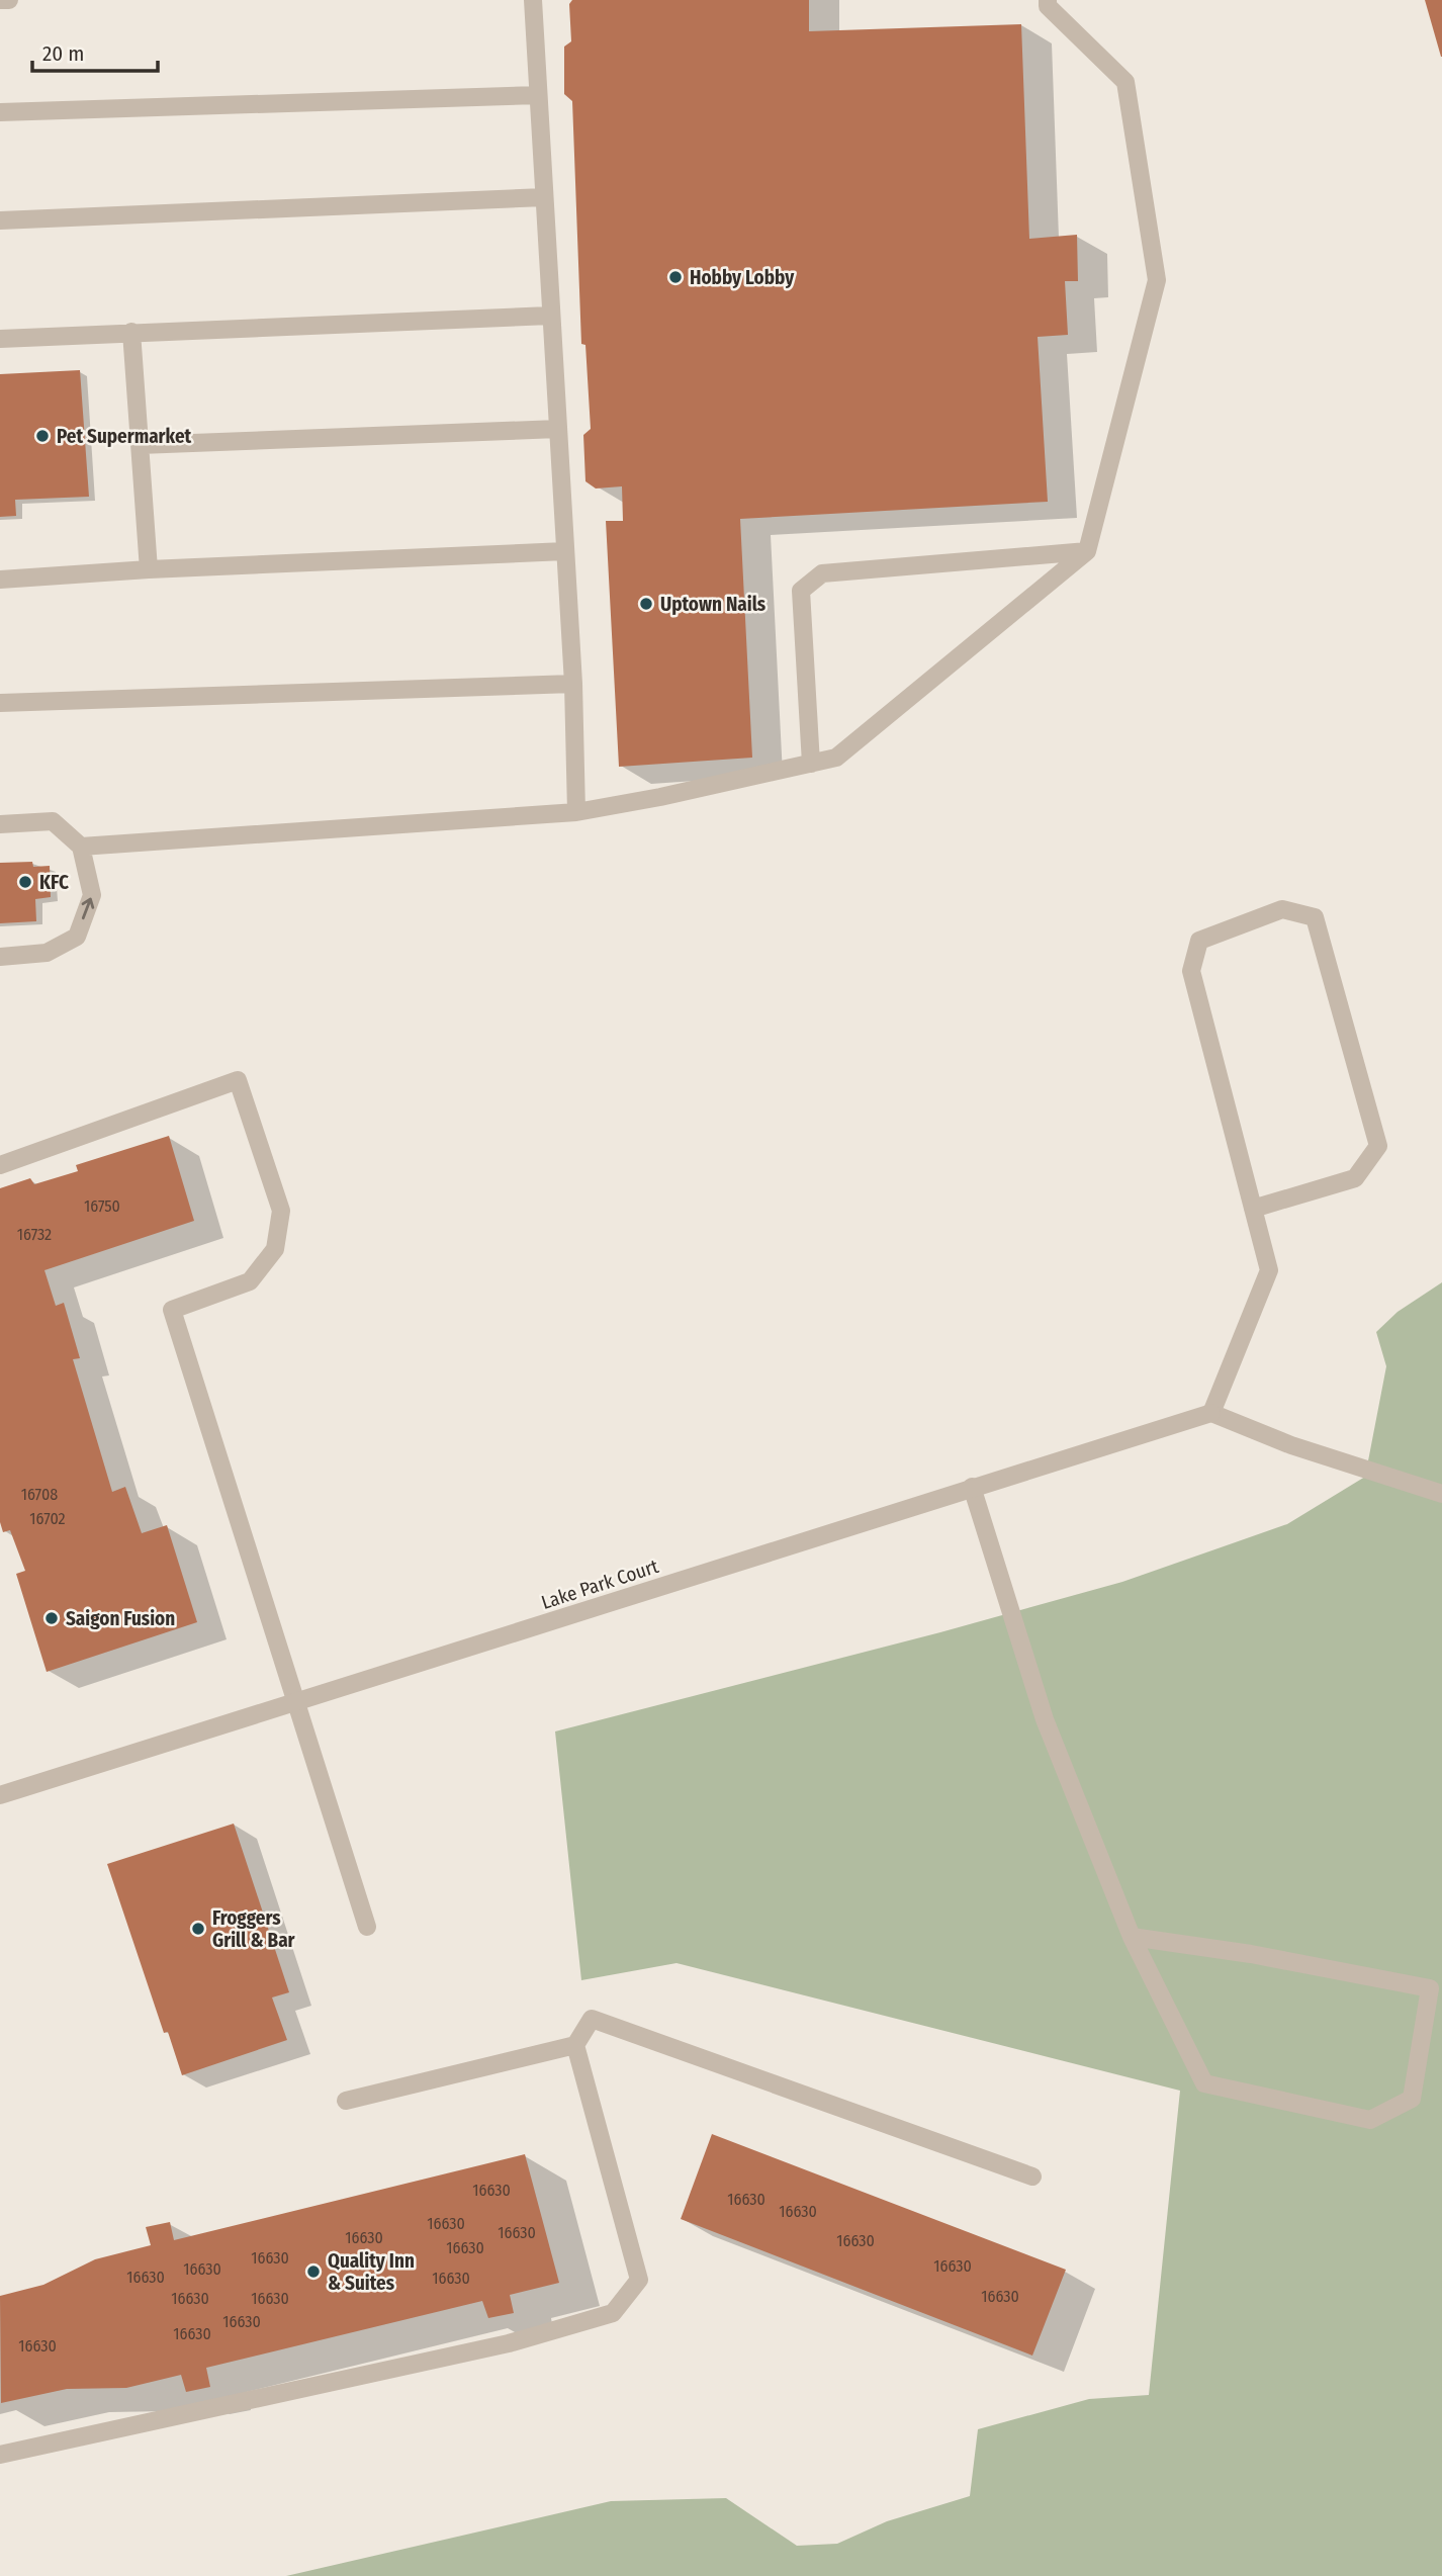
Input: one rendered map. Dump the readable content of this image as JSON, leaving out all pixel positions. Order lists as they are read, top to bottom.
{
  "streets": {
    "street": ["Lake Park Court"]
  },
  "places": [
    "Hobby Lobby",
    "Pet Supermarket",
    "Uptown Nails",
    "KFC",
    "Saigon Fusion",
    "Froggers Grill & Bar",
    "Quality Inn & Suites"
  ],
  "house_numbers": [
    "16750",
    "16732",
    "16708",
    "16702",
    "16630",
    "16630",
    "16630",
    "16630",
    "16630",
    "16630",
    "16630",
    "16630",
    "16630",
    "16630",
    "16630",
    "16630",
    "16630",
    "16630",
    "16630",
    "16630",
    "16630",
    "16630",
    "16630"
  ],
  "scale_bar": "20 m"
}
